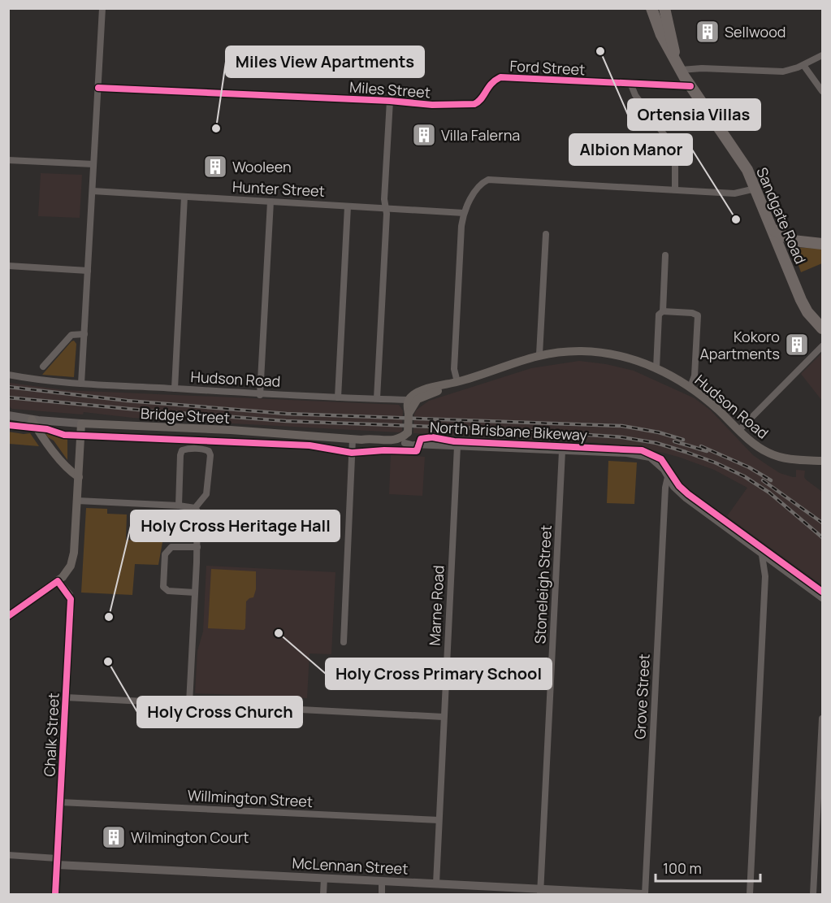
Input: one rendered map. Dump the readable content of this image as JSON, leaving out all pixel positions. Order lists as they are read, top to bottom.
{
  "streets": {
    "highway": ["Sandgate Road"],
    "main road": ["Hudson Road", "Bridge Street"],
    "street": [
      "Ford Street",
      "Miles Street",
      "Hunter Street",
      "Stoneleigh Street",
      "Marne Road",
      "Grove Street",
      "Chalk Street",
      "Willmington Street",
      "McLennan Street"
    ],
    "cycle path": ["North Brisbane Bikeway"]
  },
  "crossings": [
    ["Ford Street", "Miles Street"],
    ["Ford Street", "Sandgate Road"],
    ["Bridge Street", "Stoneleigh Street"],
    ["Bridge Street", "Marne Road"],
    ["Bridge Street", "Grove Street"],
    ["Stoneleigh Street", "McLennan Street"],
    ["Marne Road", "Willmington Street"],
    ["Marne Road", "McLennan Street"],
    ["Grove Street", "McLennan Street"],
    ["Chalk Street", "Willmington Street"],
    ["Chalk Street", "McLennan Street"]
  ],
  "places": {
    "building": [
      "Sellwood",
      "Villa Falerna",
      "Wooleen",
      "Kokoro Apartments",
      "Wilmington Court"
    ],
    "other": [
      "Ortensia Villas",
      "Miles View Apartments",
      "Albion Manor",
      "Holy Cross Heritage Hall",
      "Holy Cross Primary School",
      "Holy Cross Church"
    ]
  },
  "scale_bar": "100 m"
}
